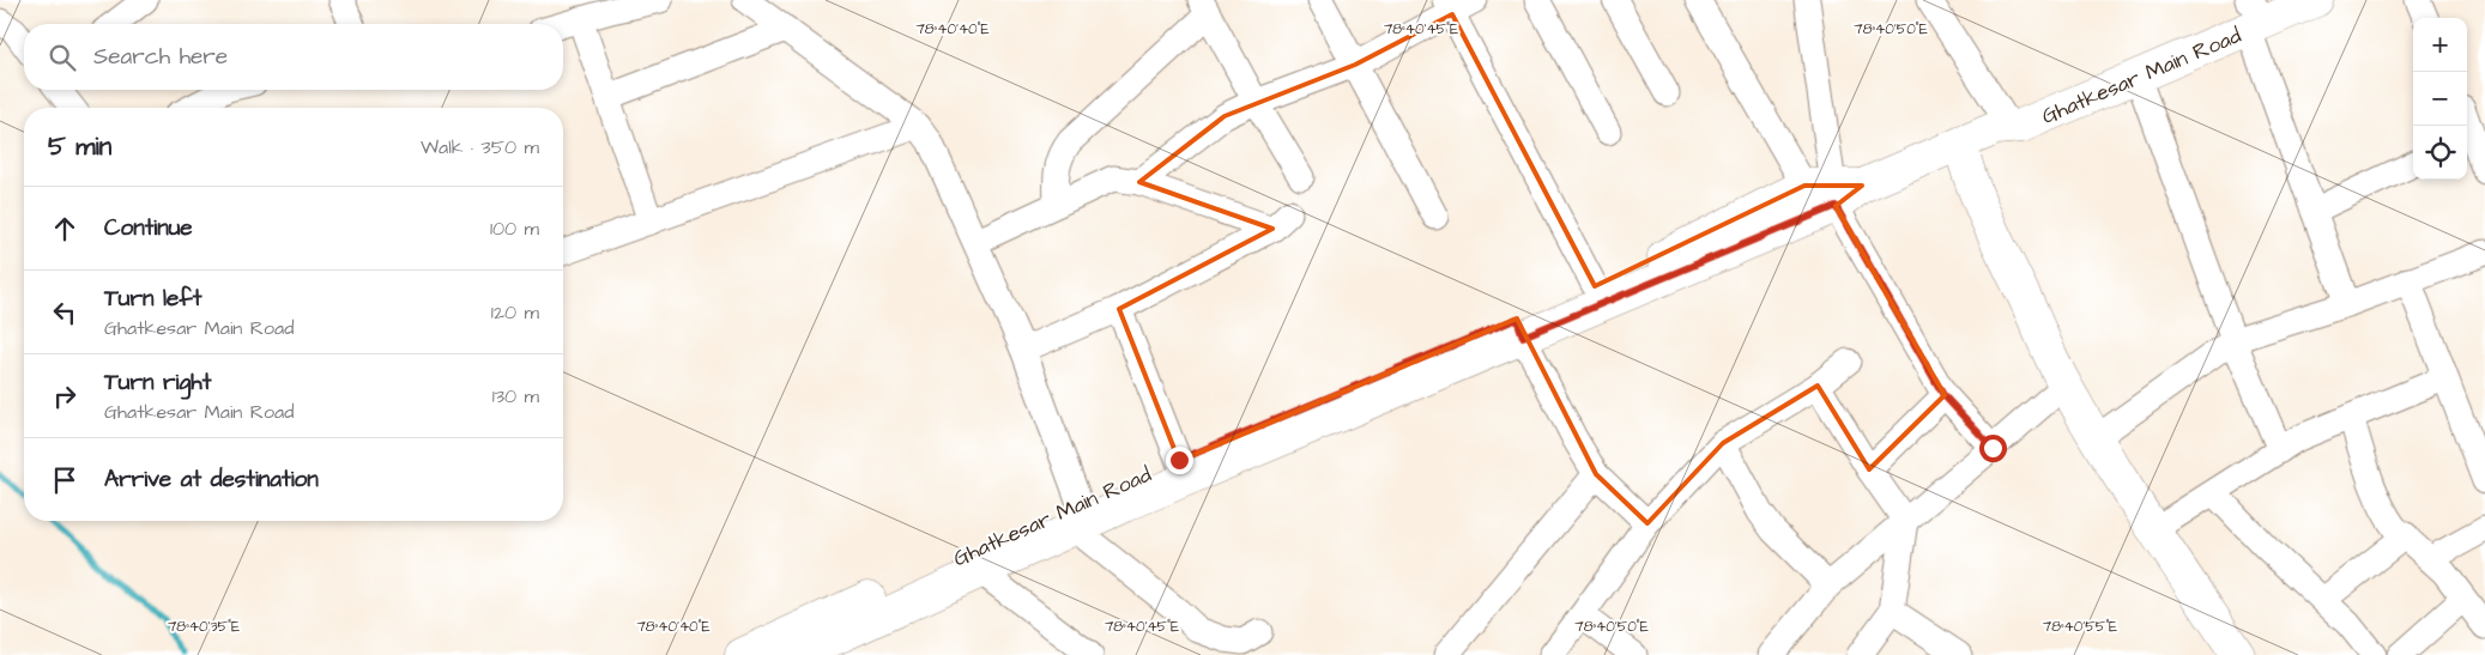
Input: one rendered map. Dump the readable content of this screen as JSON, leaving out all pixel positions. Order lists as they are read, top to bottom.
{
  "streets": {
    "main road": ["Ghatkesar Main Road"]
  },
  "page": {
    "map_buttons": ["+", "−"],
    "search": "Search here",
    "heading": ["5 min", "Walk · 350 m"],
    "list": [
      ["Continue", "100 m"],
      ["Turn left", "Ghatkesar Main Road", "120 m"],
      ["Turn right", "Ghatkesar Main Road", "130 m"],
      "Arrive at destination"
    ]
  },
  "coordinates": [
    "78°40'40\"E",
    "78°40'45\"E",
    "78°40'50\"E",
    "78°40'35\"E",
    "78°40'55\"E"
  ]
}
